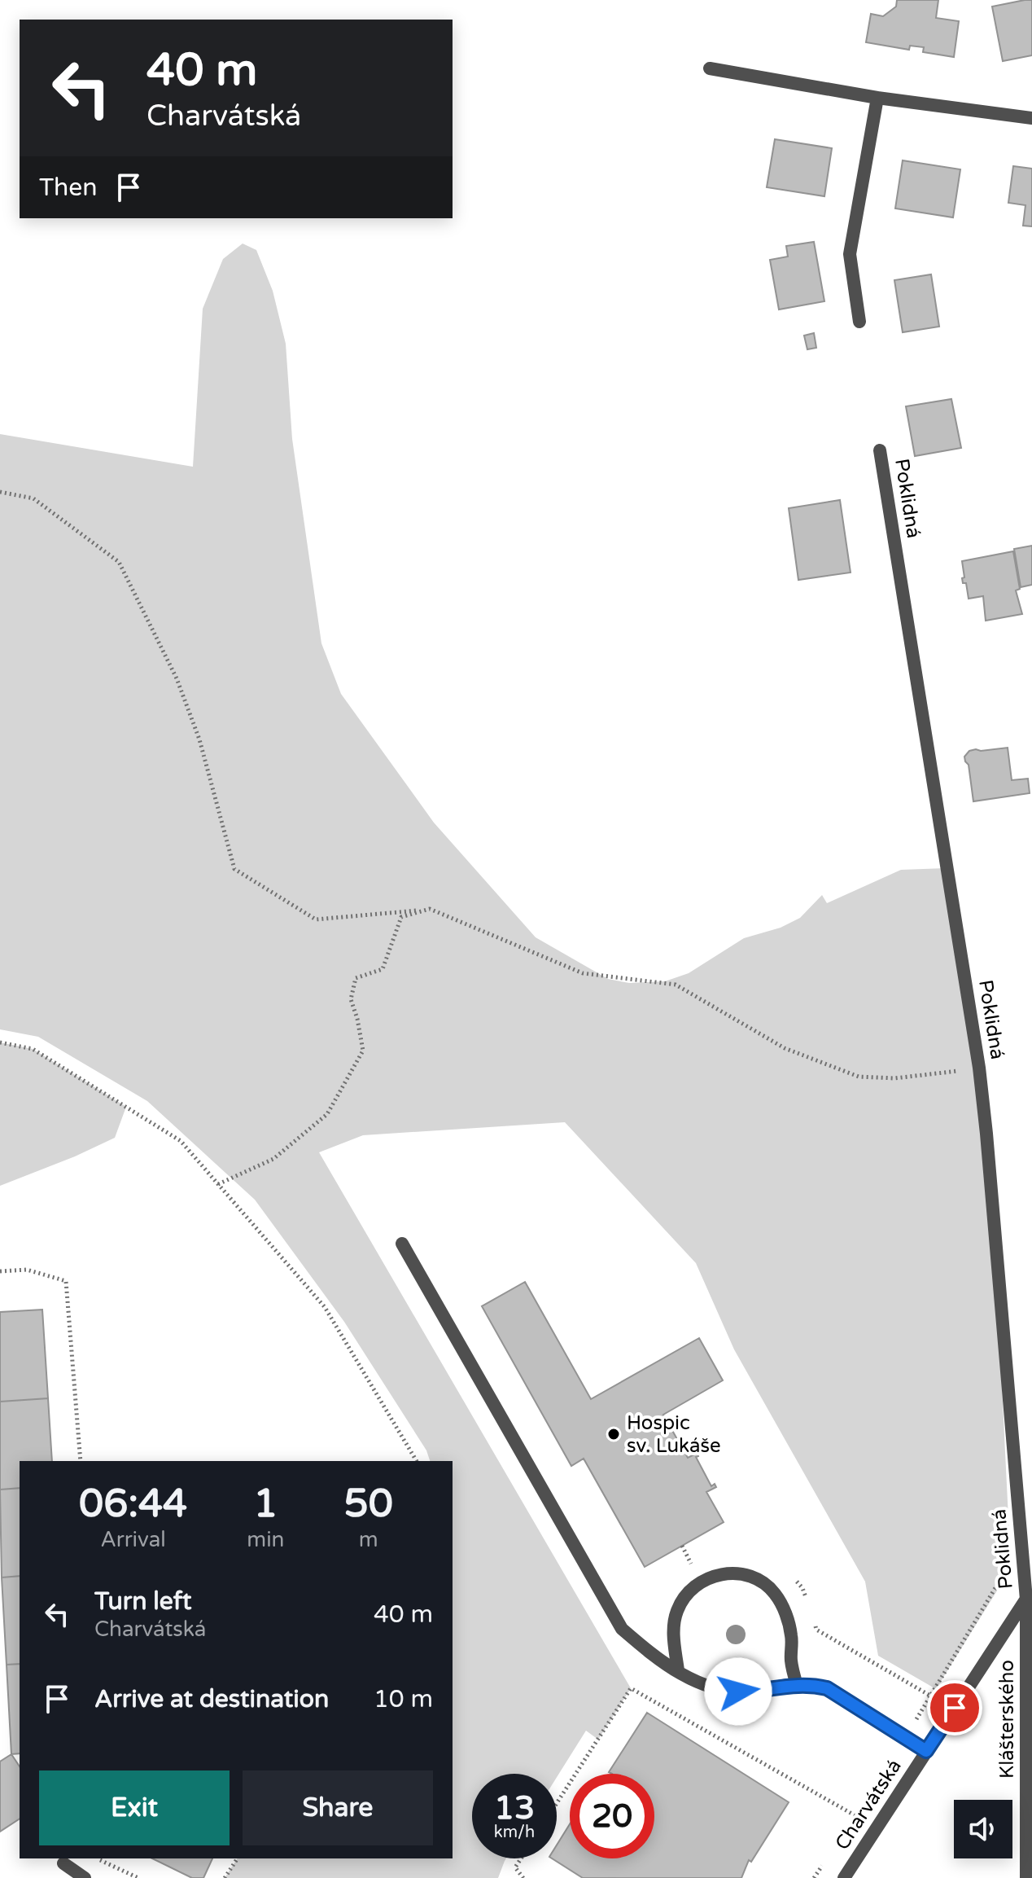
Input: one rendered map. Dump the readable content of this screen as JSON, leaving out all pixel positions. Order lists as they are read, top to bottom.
{
  "streets": {
    "street": ["Poklidná", "Klášterského", "Charvátská"]
  },
  "crossings": [
    ["Poklidná", "Klášterského"],
    ["Poklidná", "Charvátská"],
    ["Klášterského", "Charvátská"]
  ],
  "places": ["Hospic sv. Lukáše"],
  "page": {
    "turn": ["40 m", "Charvátská"],
    "then": "Then",
    "eta": [
      "06:44",
      "Arrival",
      "1",
      "min",
      "50",
      "m"
    ],
    "list": [
      {
        "name": "Turn left",
        "note": "Charvátská",
        "value": "40 m"
      },
      {
        "name": "Arrive at destination",
        "value": "10 m"
      }
    ],
    "buttons": ["Exit", "Share"],
    "speed": "13 km/h",
    "limit": "20"
  }
}
